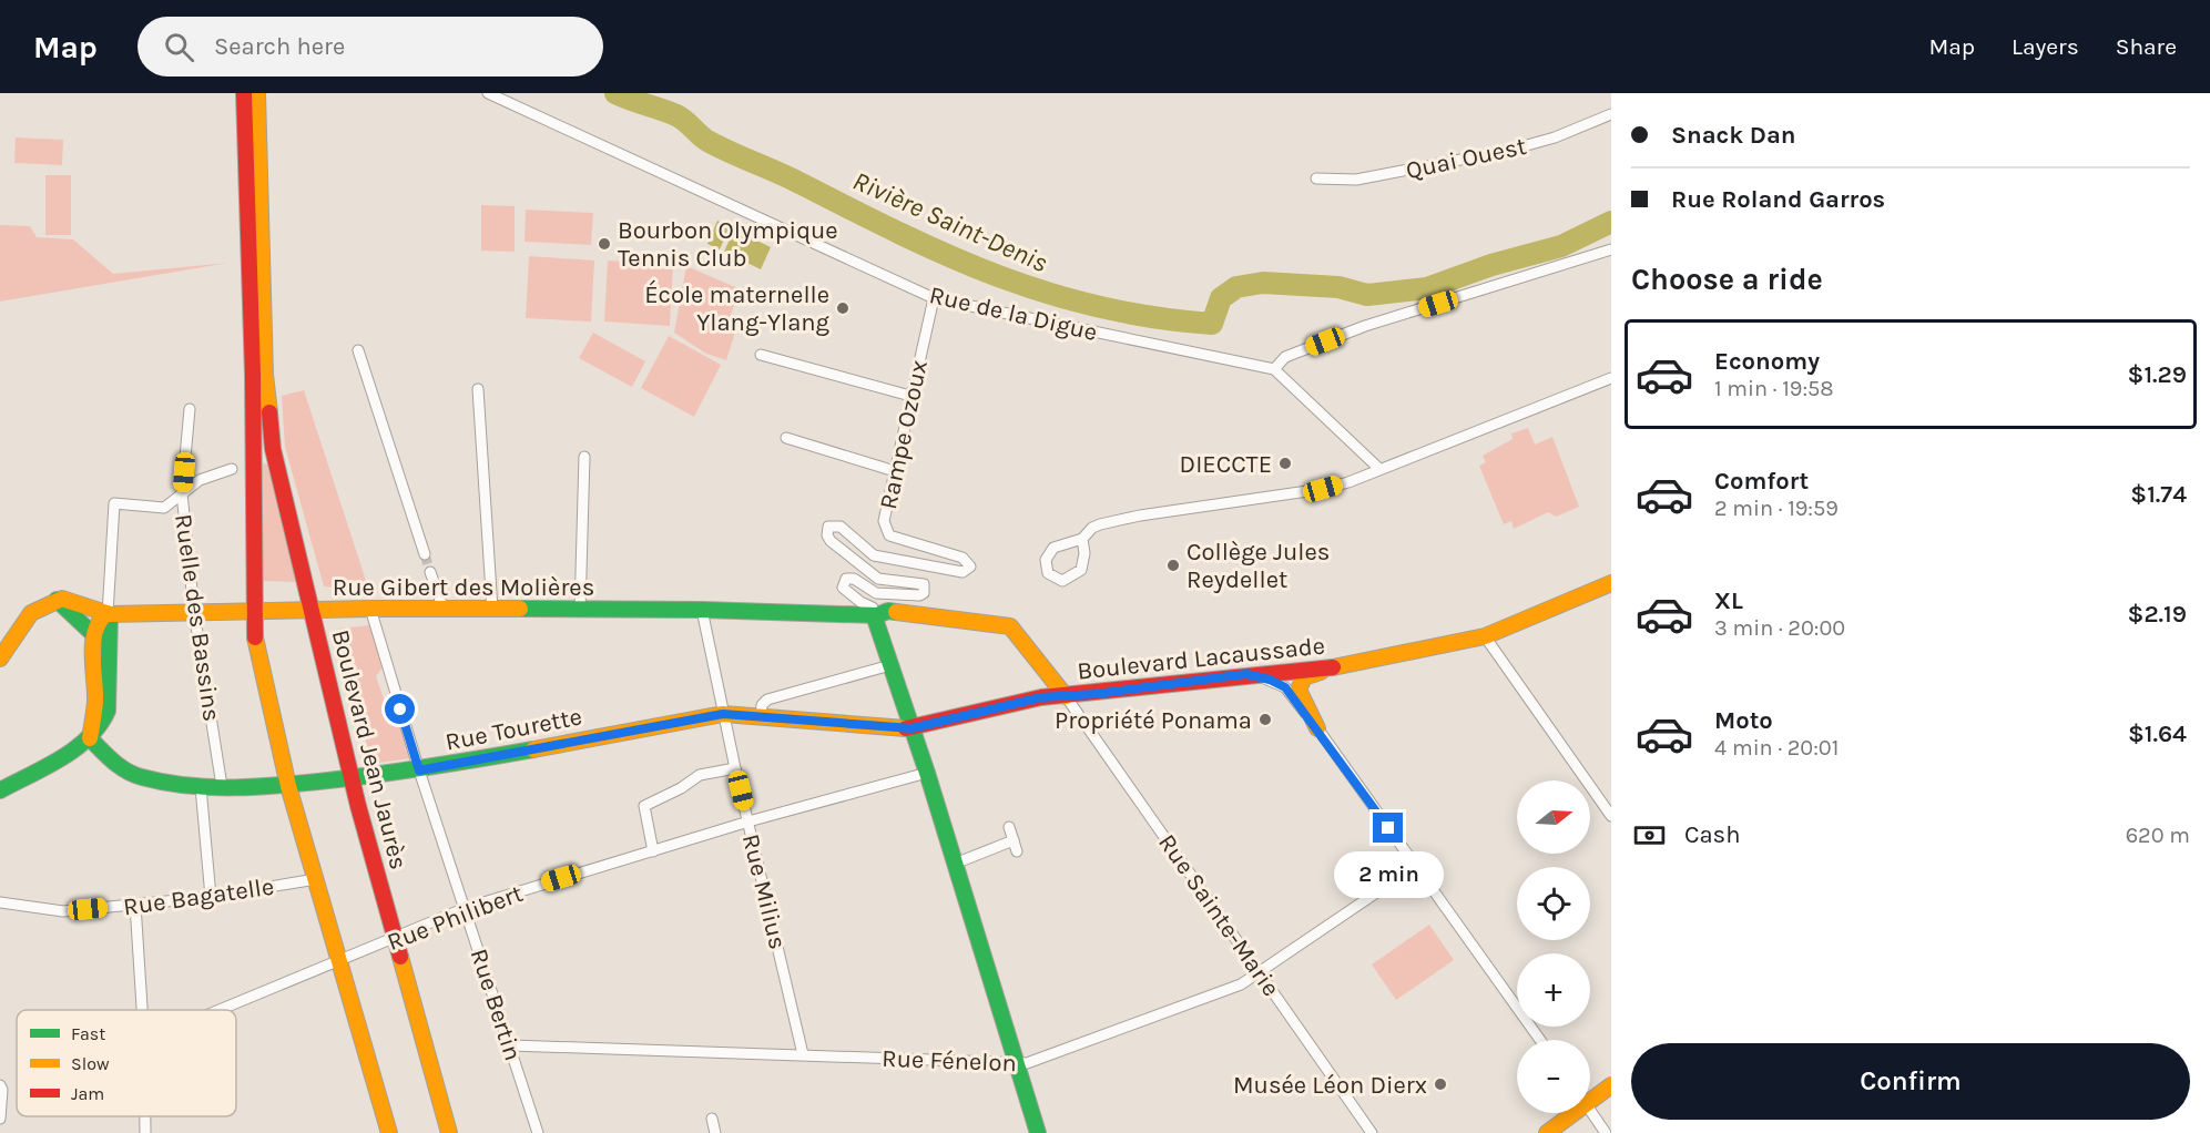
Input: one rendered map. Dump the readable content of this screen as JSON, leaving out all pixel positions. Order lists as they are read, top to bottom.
{
  "streets": {
    "main road": [
      "Rue Gibert des Molières",
      "Boulevard Lacaussade",
      "Rue Tourette",
      "Boulevard Jean Jaurès"
    ],
    "street": [
      "Quai Ouest",
      "Rue de la Digue",
      "Rampe Ozoux",
      "Ruelle des Bassins",
      "Rue Milius",
      "Rue Bagatelle",
      "Rue Sainte-Marie",
      "Rue Philibert",
      "Rue Bertin",
      "Rue Fénelon"
    ]
  },
  "crossings": [
    ["Rue de la Digue", "Rampe Ozoux"],
    ["Rampe Ozoux", "Rue Gibert des Molières"],
    ["Rampe Ozoux", "Boulevard Lacaussade"],
    ["Rue Gibert des Molières", "Ruelle des Bassins"],
    ["Rue Gibert des Molières", "Boulevard Lacaussade"],
    ["Rue Gibert des Molières", "Boulevard Jean Jaurès"],
    ["Rue Gibert des Molières", "Rue Milius"],
    ["Rue Gibert des Molières", "Rue Bertin"],
    ["Ruelle des Bassins", "Rue Tourette"],
    ["Boulevard Lacaussade", "Rue Tourette"],
    ["Boulevard Lacaussade", "Rue Sainte-Marie"],
    ["Rue Tourette", "Boulevard Jean Jaurès"],
    ["Rue Tourette", "Rue Milius"],
    ["Rue Tourette", "Rue Sainte-Marie"],
    ["Rue Tourette", "Rue Bertin"],
    ["Boulevard Jean Jaurès", "Rue Philibert"],
    ["Rue Milius", "Rue Philibert"],
    ["Rue Milius", "Rue Fénelon"],
    ["Rue Sainte-Marie", "Rue Fénelon"],
    ["Rue Philibert", "Rue Bertin"],
    ["Rue Bertin", "Rue Fénelon"]
  ],
  "water": ["Rivière Saint-Denis"],
  "places": [
    "Bourbon Olympique Tennis Club",
    "École maternelle Ylang-Ylang",
    "DIECCTE",
    "Collège Jules Reydellet",
    "Propriété Ponama",
    "Musée Léon Dierx"
  ],
  "legend": ["Fast", "Slow", "Jam"],
  "north": "right",
  "page": {
    "header": "Map",
    "search": "Search here",
    "nav": ["Map", "Layers", "Share"],
    "banner": ["Snack Dan", "Rue Roland Garros"],
    "heading": "Choose a ride",
    "list": [
      {
        "name": "Economy",
        "note": "1 min · 19:58",
        "value": "$1.29"
      },
      {
        "name": "Comfort",
        "note": "2 min · 19:59",
        "value": "$1.74"
      },
      {
        "name": "XL",
        "note": "3 min · 20:00",
        "value": "$2.19"
      },
      {
        "name": "Moto",
        "note": "4 min · 20:01",
        "value": "$1.64"
      }
    ],
    "map_buttons": ["+", "−"],
    "pay": ["Cash", "620 m"],
    "bubble": "2 min",
    "buttons": "Confirm"
  }
}
